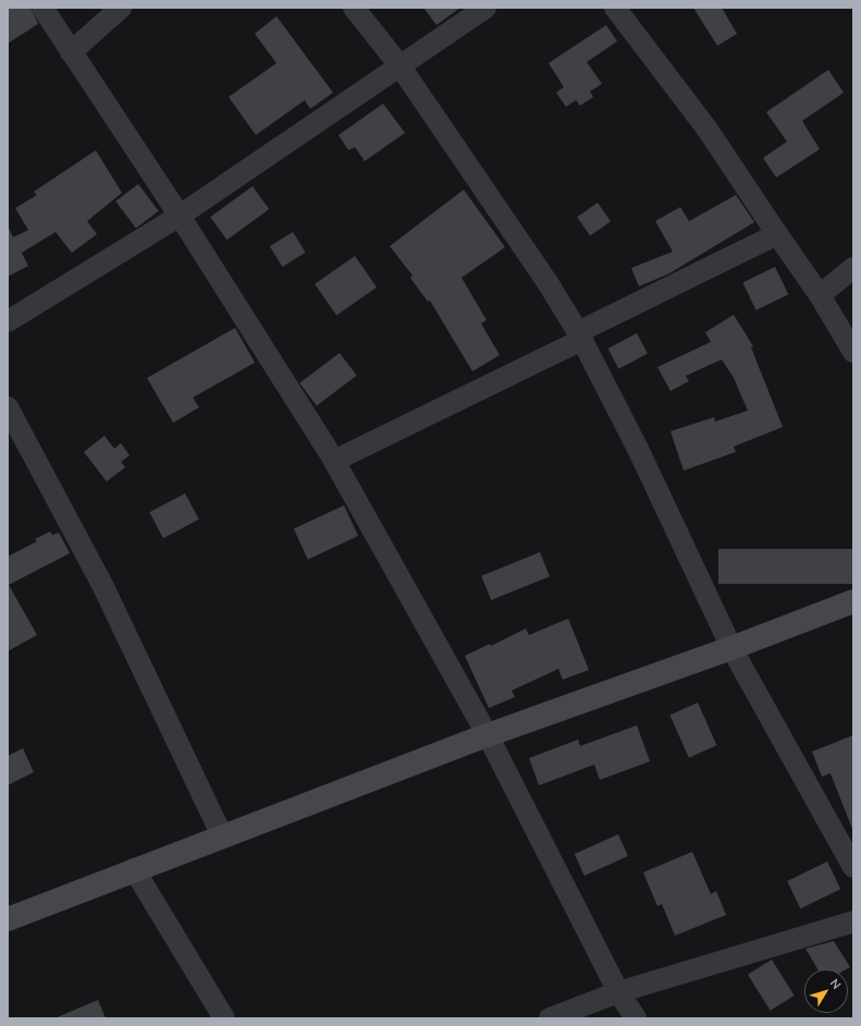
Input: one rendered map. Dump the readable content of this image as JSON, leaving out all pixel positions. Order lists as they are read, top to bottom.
{
  "north": "top right"
}
